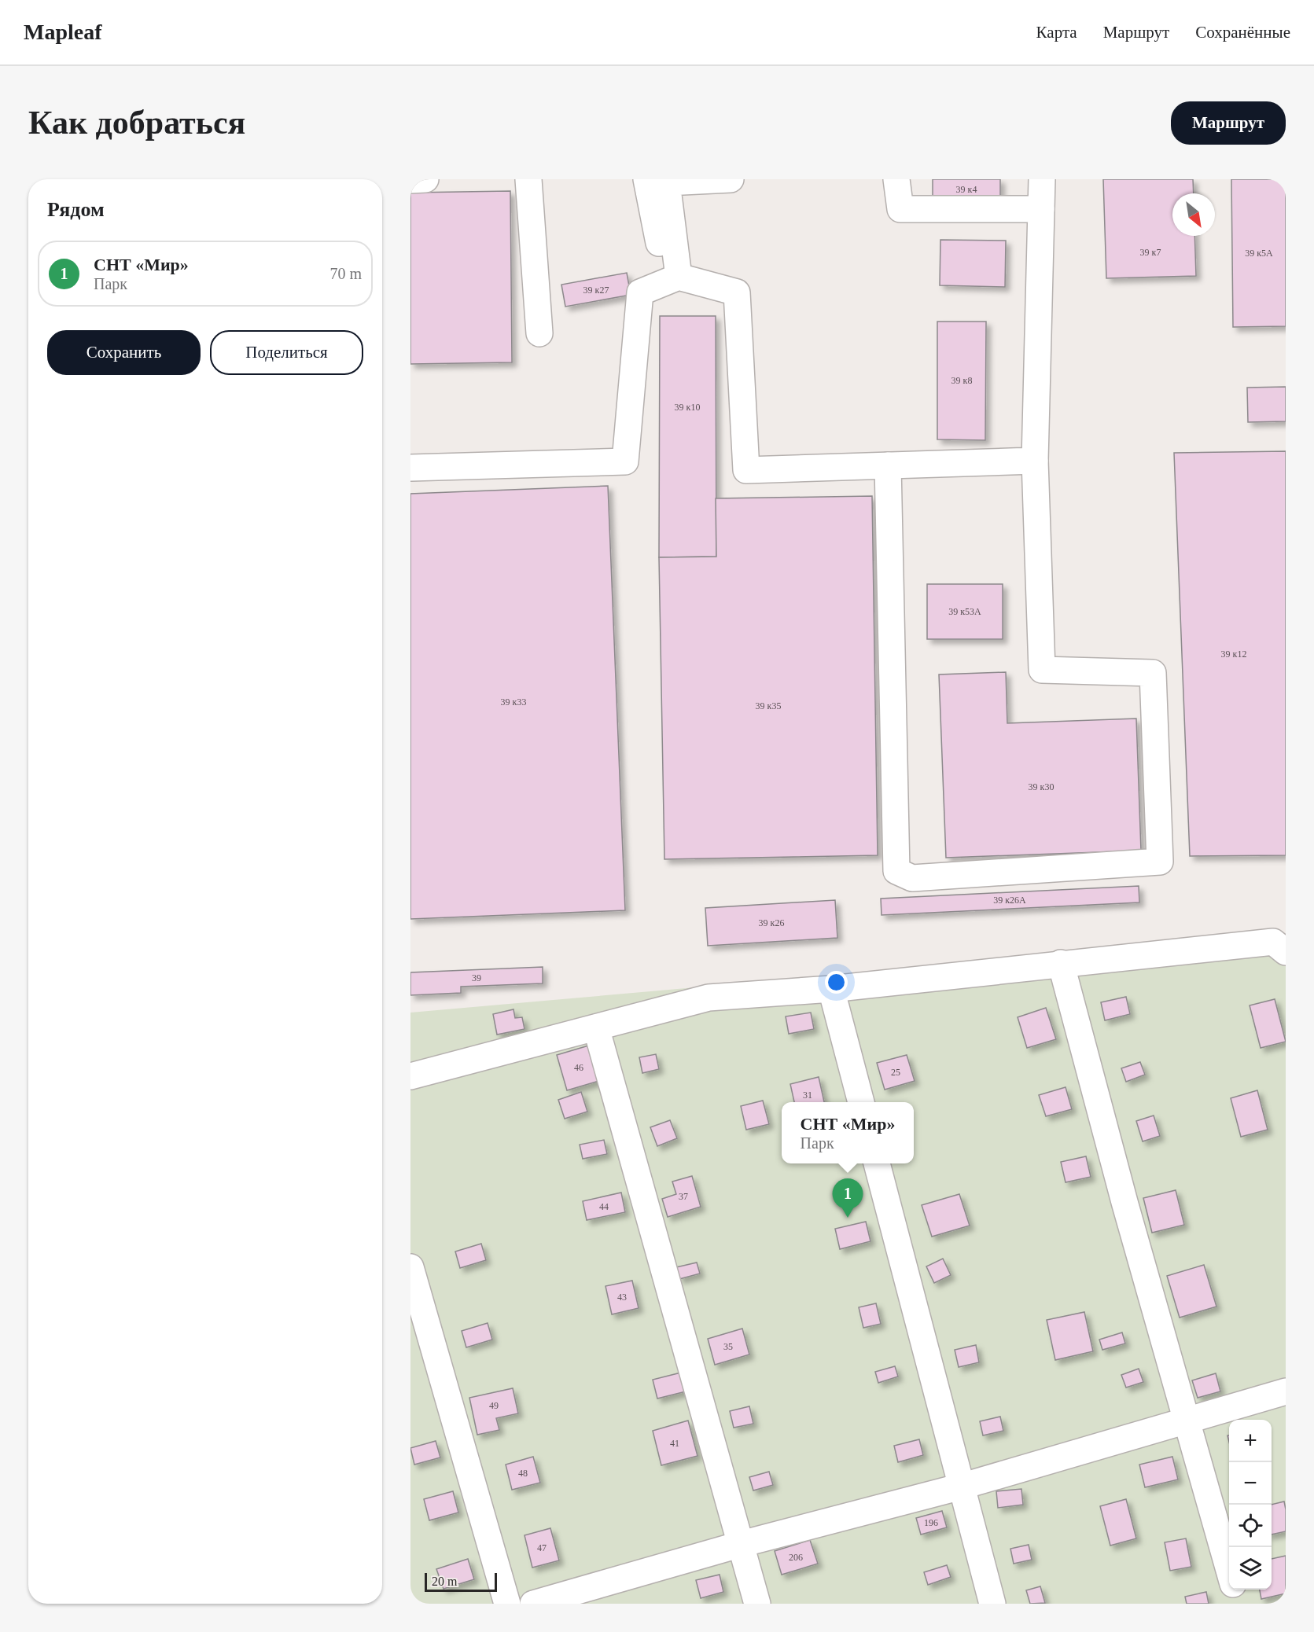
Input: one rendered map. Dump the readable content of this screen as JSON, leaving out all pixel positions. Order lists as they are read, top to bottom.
{
  "house_numbers": [
    "39 к4",
    "39 к7",
    "39 к5А",
    "39 к27",
    "39 к8",
    "39 к10",
    "39 к53А",
    "39 к12",
    "39 к33",
    "39 к35",
    "39 к30",
    "39 к26А",
    "39 к26",
    "39",
    "46",
    "25",
    "31",
    "37",
    "44",
    "43",
    "35",
    "49",
    "41",
    "48",
    "196",
    "47",
    "206"
  ],
  "scale_bar": "20 m",
  "north": "bottom right",
  "page": {
    "header": "Mapleaf",
    "nav": ["Карта", "Маршрут", "Сохранённые"],
    "buttons": [
      "Маршрут",
      ["Сохранить", "Поделиться"]
    ],
    "title": "Как добраться",
    "heading": "Рядом",
    "list": [
      {
        "mark": "1",
        "name": "СНТ «Мир»",
        "note": "Парк",
        "value": "70 m"
      }
    ],
    "popup": ["СНТ «Мир»", "Парк"],
    "pins": "1",
    "map_buttons": ["+", "−"],
    "scale": "20 m"
  }
}
